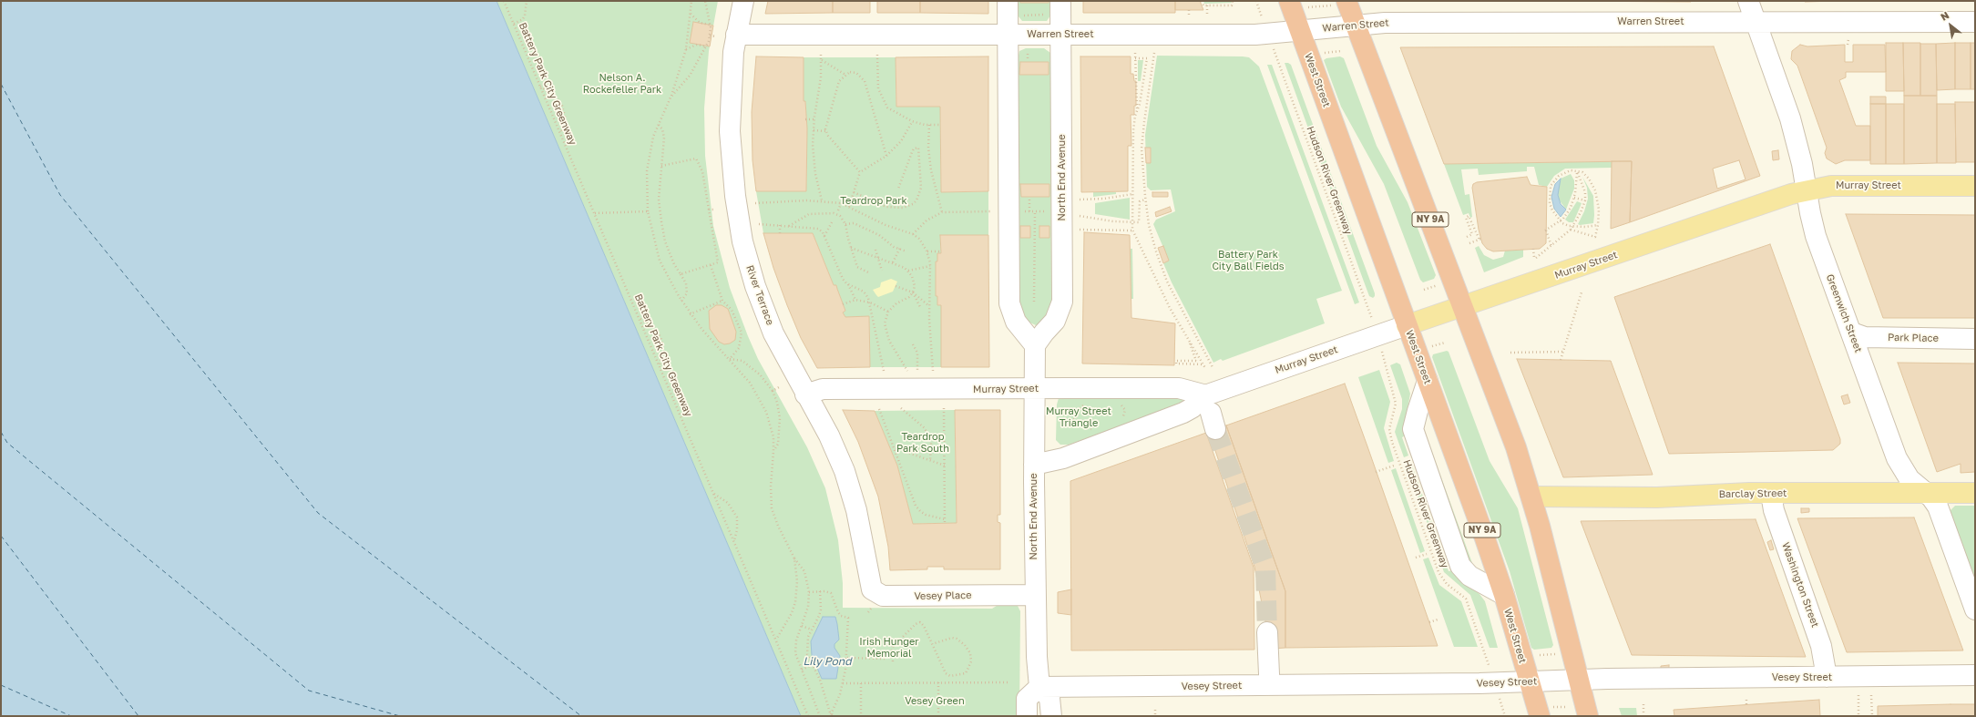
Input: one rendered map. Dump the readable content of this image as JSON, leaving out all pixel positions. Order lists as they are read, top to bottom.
{
  "streets": {
    "highway": ["West Street", "NY 9A"],
    "main road": ["Murray Street", "Barclay Street"],
    "street": [
      "Warren Street",
      "North End Avenue",
      "River Terrace",
      "Greenwich Street",
      "Park Place",
      "Washington Street",
      "Vesey Place",
      "Vesey Street"
    ],
    "path": ["Battery Park City Greenway", "Hudson River Greenway"]
  },
  "crossings": [
    ["Warren Street", "West Street"],
    ["Warren Street", "North End Avenue"],
    ["Warren Street", "NY 9A"],
    ["Warren Street", "River Terrace"],
    ["Warren Street", "Greenwich Street"],
    ["West Street", "Murray Street"],
    ["West Street", "Vesey Street"],
    ["North End Avenue", "Murray Street"],
    ["North End Avenue", "Vesey Place"],
    ["North End Avenue", "Vesey Street"],
    ["Murray Street", "NY 9A"],
    ["Murray Street", "River Terrace"],
    ["Murray Street", "Greenwich Street"],
    ["NY 9A", "Barclay Street"],
    ["NY 9A", "Vesey Street"],
    ["River Terrace", "Vesey Place"],
    ["Greenwich Street", "Park Place"],
    ["Greenwich Street", "Barclay Street"],
    ["Barclay Street", "Washington Street"],
    ["Washington Street", "Vesey Street"]
  ],
  "water": ["Lily Pond"],
  "parks": [
    "Nelson A. Rockefeller Park",
    "Teardrop Park",
    "Battery Park City Ball Fields",
    "Murray Street Triangle",
    "Teardrop Park South",
    "Irish Hunger Memorial",
    "Vesey Green"
  ],
  "north": "top left"
}
